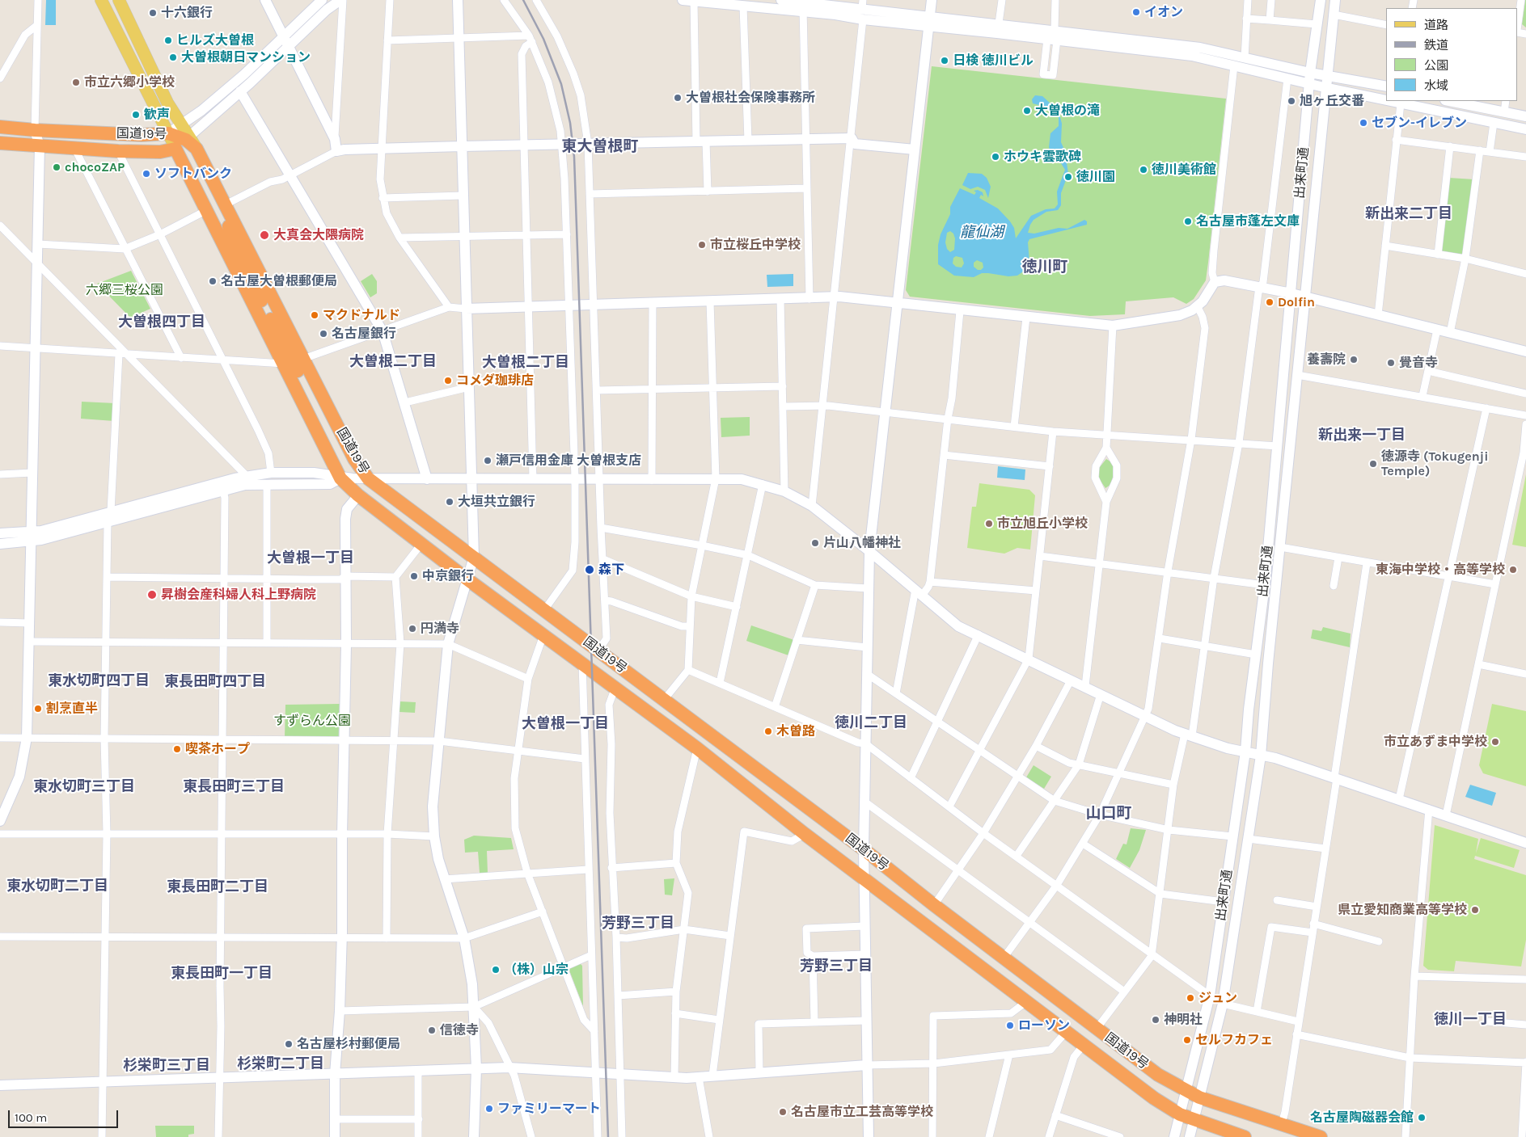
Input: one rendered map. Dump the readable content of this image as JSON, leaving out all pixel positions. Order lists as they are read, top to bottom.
{
  "streets": {
    "highway": ["国道19号"],
    "street": ["出来町通"]
  },
  "crossings": [
    ["国道19号", "出来町通"]
  ],
  "districts": [
    "東大曽根町",
    "新出来二丁目",
    "徳川町",
    "大曽根四丁目",
    "大曽根二丁目",
    "大曽根二丁目",
    "新出来一丁目",
    "大曽根一丁目",
    "東水切町四丁目",
    "東長田町四丁目",
    "徳川二丁目",
    "大曽根一丁目",
    "東水切町三丁目",
    "東長田町三丁目",
    "山口町",
    "東水切町二丁目",
    "東長田町二丁目",
    "芳野三丁目",
    "芳野三丁目",
    "東長田町一丁目",
    "徳川一丁目",
    "杉栄町二丁目",
    "杉栄町三丁目"
  ],
  "water": ["龍仙湖"],
  "parks": ["六郷三桜公園", "すずらん公園"],
  "places": [
    "イオン",
    "十六銀行",
    "ヒルズ大曽根",
    "大曽根朝日マンション",
    "日検 徳川ビル",
    "市立六郷小学校",
    "大曽根社会保険事務所",
    "旭ヶ丘交番",
    "大曽根の滝",
    "歓声",
    "セブン-イレブン",
    "ホウキ雲歌碑",
    "chocoZAP",
    "徳川美術館",
    "ソフトバンク",
    "徳川園",
    "名古屋市蓬左文庫",
    "大真会大隈病院",
    "市立桜丘中学校",
    "名古屋大曽根郵便局",
    "Dolfin",
    "マクドナルド",
    "名古屋銀行",
    "養壽院",
    "覺音寺",
    "コメダ珈琲店",
    "瀬戸信用金庫 大曽根支店",
    "徳源寺 (Tokugenji Temple)",
    "大垣共立銀行",
    "市立旭丘小学校",
    "片山八幡神社",
    "森下",
    "東海中学校・高等学校",
    "中京銀行",
    "昇樹会産科婦人科上野病院",
    "円満寺",
    "割烹直半",
    "木曽路",
    "市立あずま中学校",
    "喫茶ホープ",
    "県立愛知商業高等学校",
    "（株）山宗",
    "ジュン",
    "神明社",
    "ローソン",
    "信徳寺",
    "セルフカフェ",
    "名古屋杉村郵便局",
    "ファミリーマート",
    "名古屋市立工芸高等学校",
    "名古屋陶磁器会館"
  ],
  "legend": [
    "道路",
    "鉄道",
    "公園",
    "水域"
  ],
  "scale_bar": "100 m"
}
